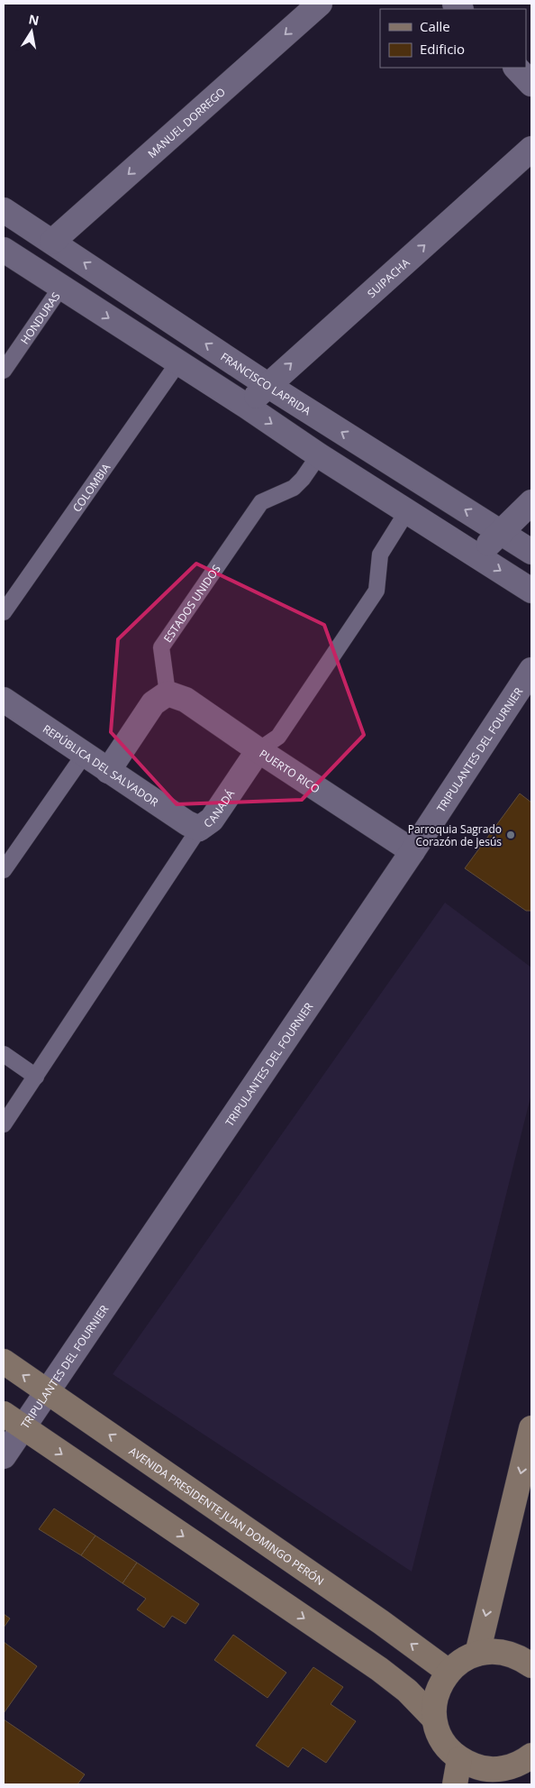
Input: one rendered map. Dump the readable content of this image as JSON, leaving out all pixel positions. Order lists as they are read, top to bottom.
{
  "streets": {
    "main road": ["AVENIDA PRESIDENTE JUAN DOMINGO PERÓN"],
    "street": [
      "MANUEL DORREGO",
      "SUIPACHA",
      "FRANCISCO LAPRIDA",
      "TRIPULANTES DEL FOURNIER",
      "REPÚBLICA DEL SALVADOR",
      "PUERTO RICO",
      "CANADÁ"
    ],
    "lane": ["HONDURAS", "COLOMBIA", "ESTADOS UNIDOS"]
  },
  "crossings": [
    ["MANUEL DORREGO", "FRANCISCO LAPRIDA"],
    ["SUIPACHA", "FRANCISCO LAPRIDA"],
    ["ESTADOS UNIDOS", "PUERTO RICO"],
    ["TRIPULANTES DEL FOURNIER", "PUERTO RICO"],
    ["TRIPULANTES DEL FOURNIER", "AVENIDA PRESIDENTE JUAN DOMINGO PERÓN"],
    ["REPÚBLICA DEL SALVADOR", "CANADÁ"],
    ["PUERTO RICO", "CANADÁ"]
  ],
  "one_way": ["MANUEL DORREGO", "SUIPACHA"],
  "places": ["Parroquia Sagrado Corazón de Jesús"],
  "legend": ["Calle", "Edificio"],
  "north": "top"
}
